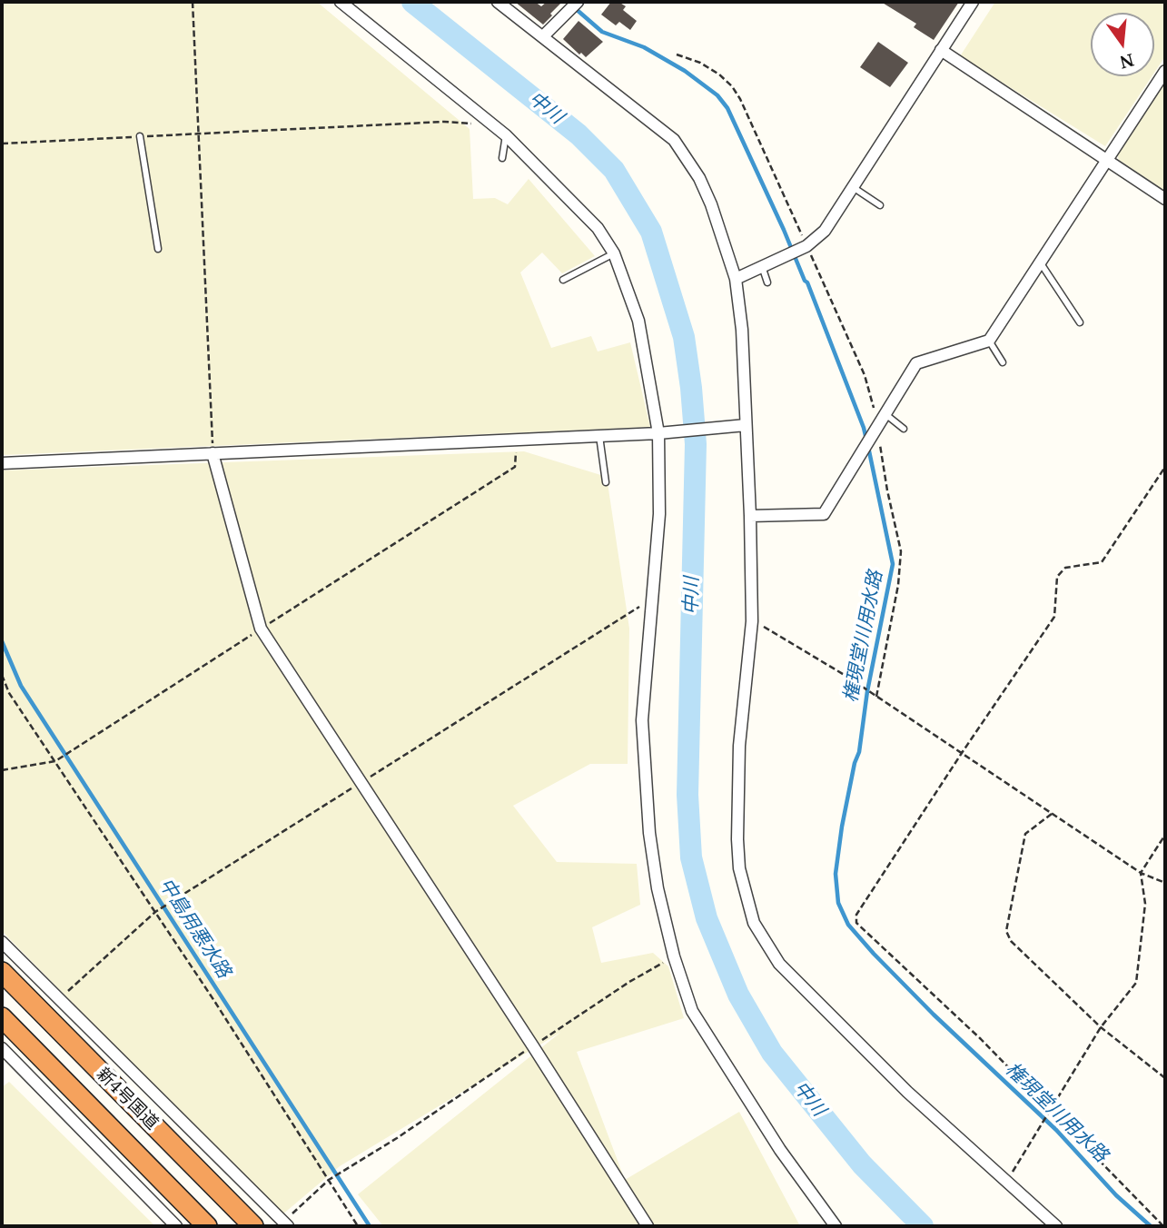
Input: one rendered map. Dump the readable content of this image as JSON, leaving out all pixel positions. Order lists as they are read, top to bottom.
{
  "streets": {
    "highway": ["新4号国道"]
  },
  "water": ["中川", "権現堂川用水路", "中島用悪水路"],
  "north": "bottom"
}
